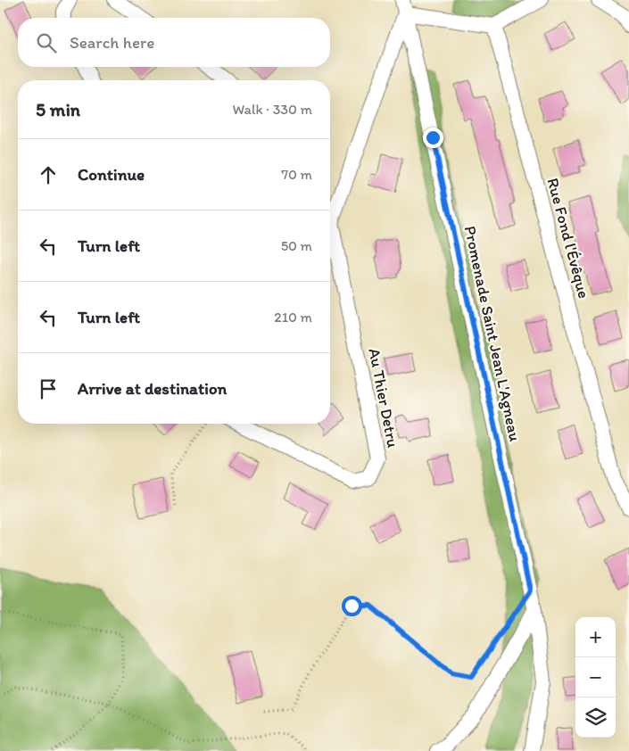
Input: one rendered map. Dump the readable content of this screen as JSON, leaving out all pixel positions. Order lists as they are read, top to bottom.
{
  "streets": {
    "street": ["Rue Fond l'Évêque", "Promenade Saint Jean L'Agneau", "Au Thier Detru"]
  },
  "crossings": [
    ["Promenade Saint Jean L'Agneau", "Au Thier Detru"]
  ],
  "page": {
    "search": "Search here",
    "heading": ["5 min", "Walk · 330 m"],
    "list": [
      ["Continue", "70 m"],
      ["Turn left", "50 m"],
      ["Turn left", "210 m"],
      "Arrive at destination"
    ],
    "map_buttons": ["+", "−"]
  }
}
